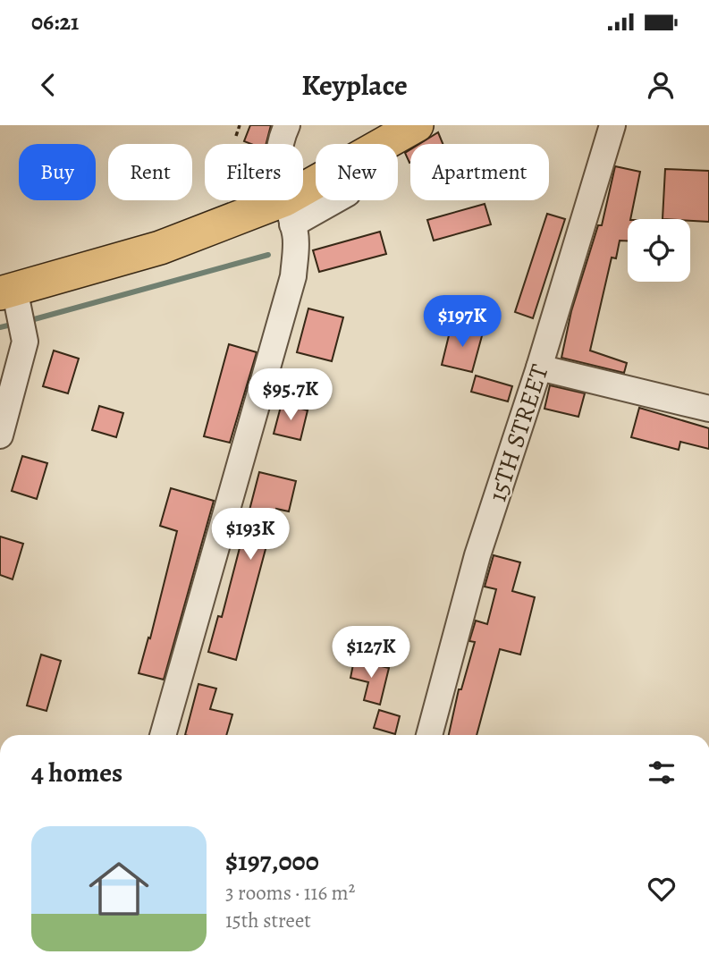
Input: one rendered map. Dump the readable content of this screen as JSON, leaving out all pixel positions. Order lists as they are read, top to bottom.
{
  "streets": {
    "street": ["15TH STREET"]
  },
  "page": {
    "status": "06:21",
    "header": "Keyplace",
    "chip": [
      "Buy",
      "Rent",
      "Filters",
      "New",
      "Apartment"
    ],
    "price": [
      "$197K",
      "$95.7K",
      "$193K",
      "$127K"
    ],
    "heading": "4 homes",
    "list": [
      {
        "name": "$197,000",
        "note": "3 rooms · 116 m² · 15th street"
      }
    ]
  }
}
